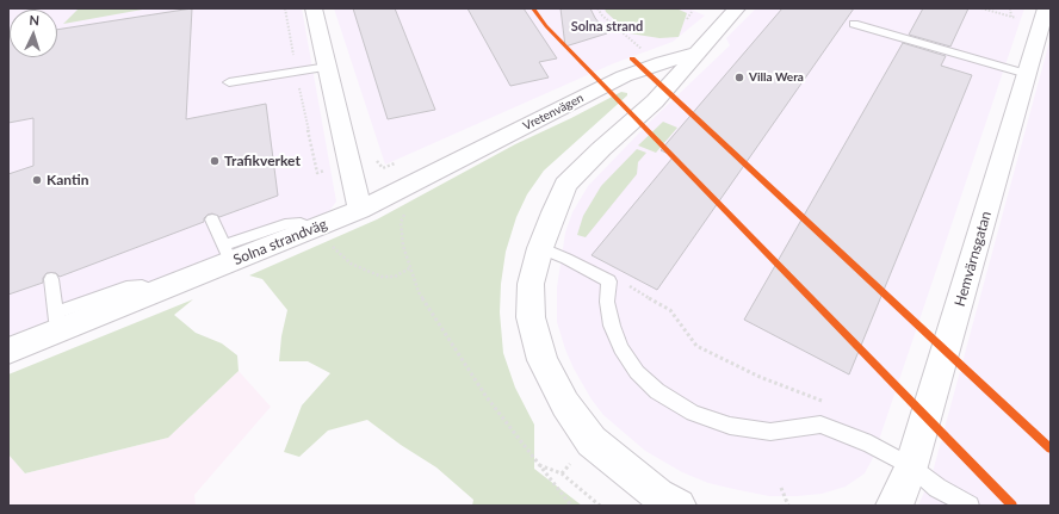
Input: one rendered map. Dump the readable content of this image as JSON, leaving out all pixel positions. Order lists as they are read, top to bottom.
{
  "streets": {
    "street": ["Vretenvägen", "Solna strandväg", "Hemvärnsgatan"]
  },
  "crossings": [
    ["Vretenvägen", "Solna strandväg"]
  ],
  "districts": ["Solna strand"],
  "places": ["Villa Wera", "Trafikverket", "Kantin"],
  "north": "top"
}
